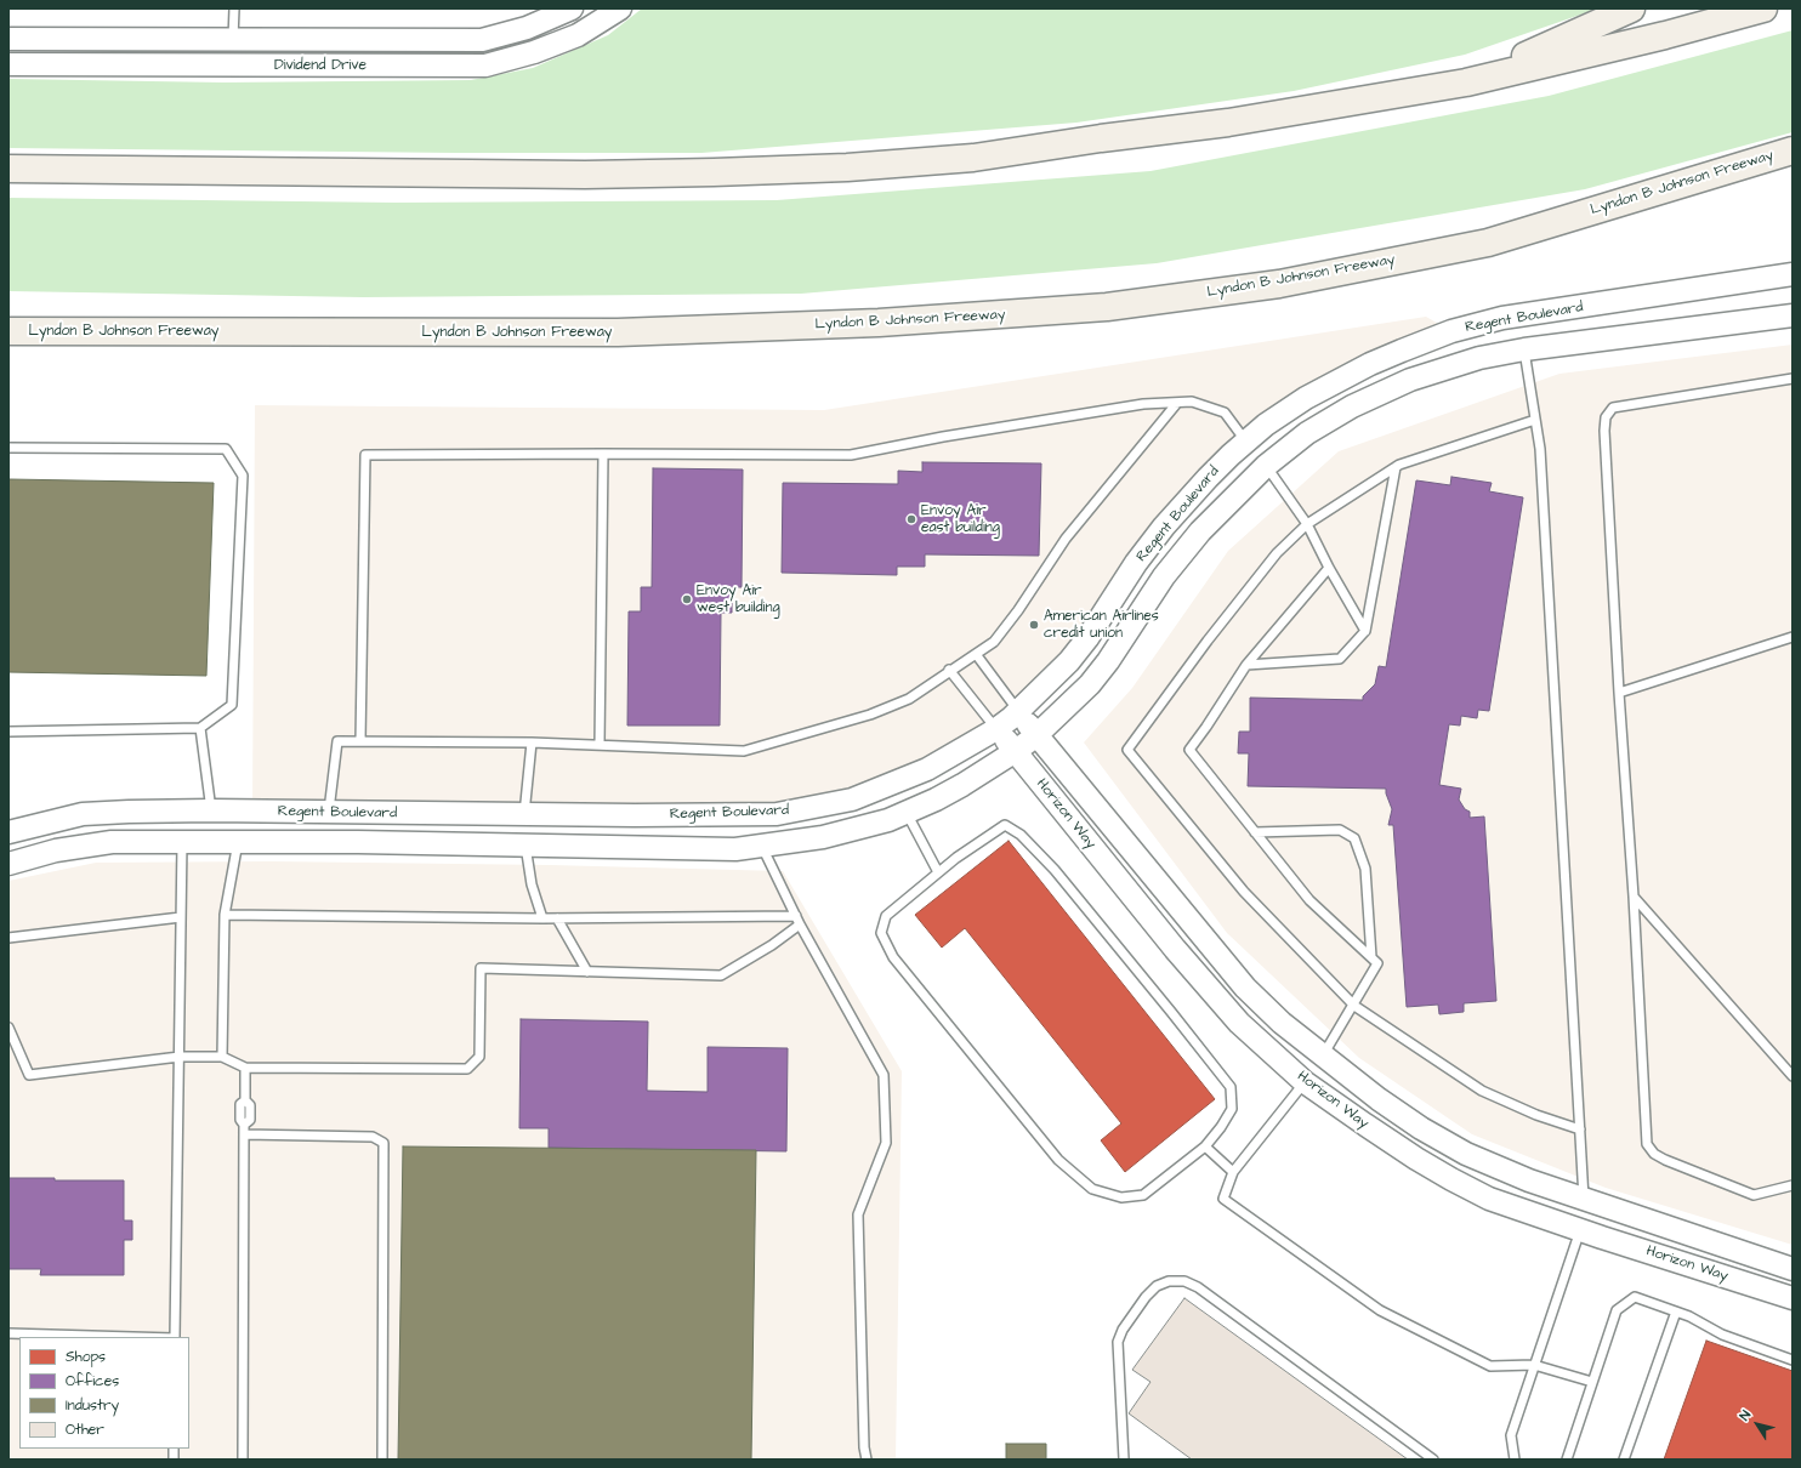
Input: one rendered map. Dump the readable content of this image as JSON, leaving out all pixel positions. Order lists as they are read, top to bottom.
{
  "streets": {
    "highway": ["Lyndon B Johnson Freeway"],
    "street": ["Dividend Drive", "Regent Boulevard", "Horizon Way"]
  },
  "crossings": [
    ["Regent Boulevard", "Horizon Way"]
  ],
  "places": ["Envoy Air east building", "Envoy Air west building", "American Airlines credit union"],
  "legend": [
    "Shops",
    "Offices",
    "Industry",
    "Other"
  ],
  "north": "top left"
}
